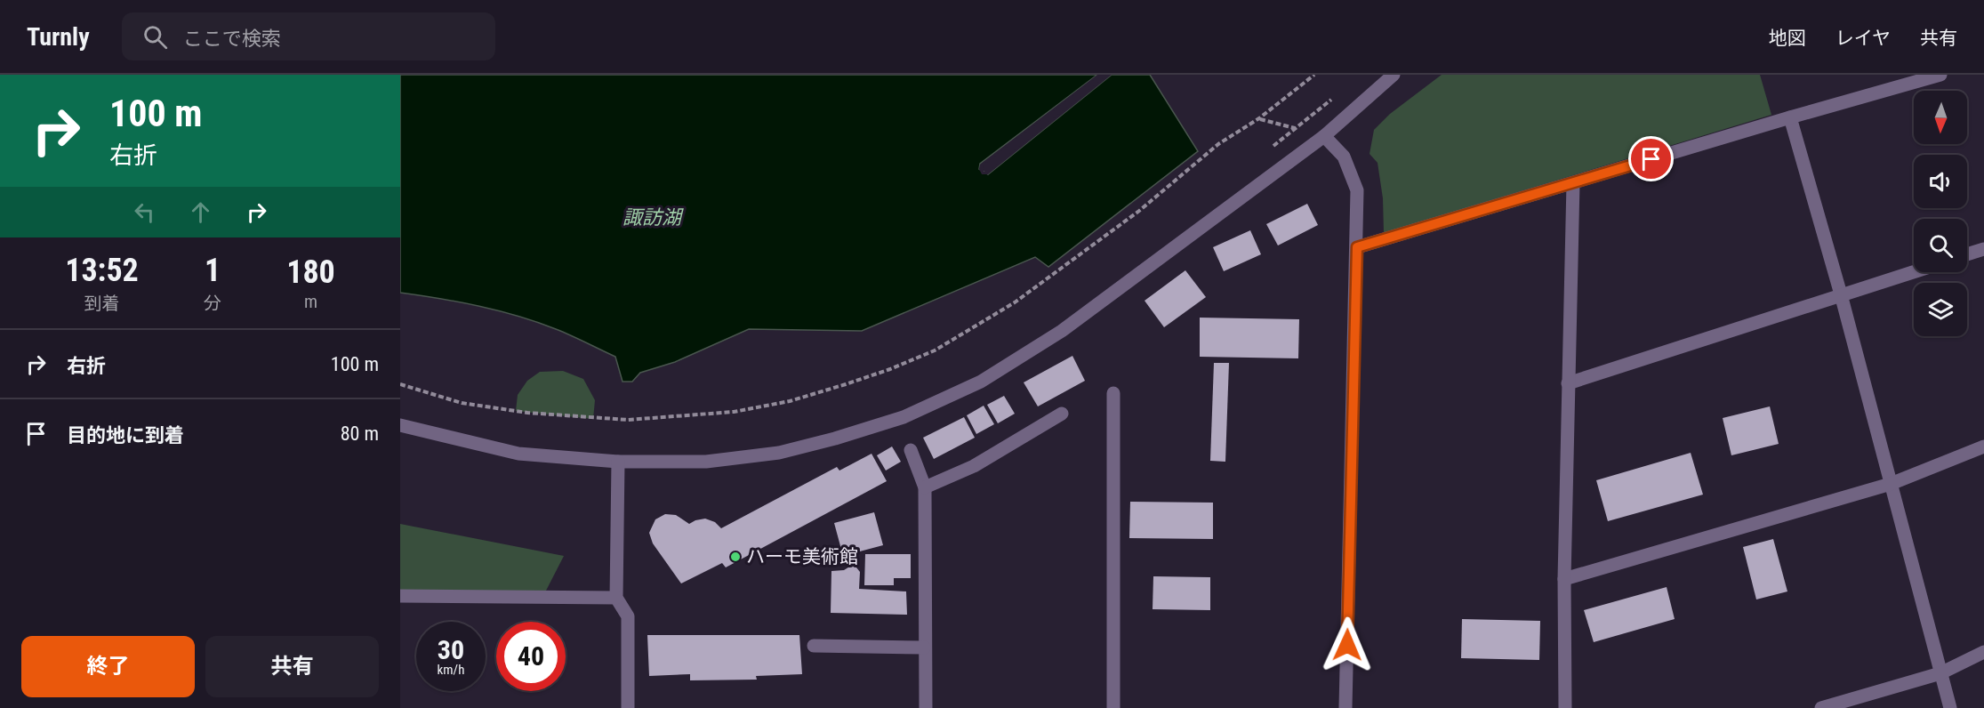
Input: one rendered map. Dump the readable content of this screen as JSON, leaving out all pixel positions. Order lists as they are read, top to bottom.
{
  "water": ["諏訪湖"],
  "places": ["ハーモ美術館"],
  "north": "bottom",
  "page": {
    "header": "Turnly",
    "search": "ここで検索",
    "nav": ["地図", "レイヤ", "共有"],
    "turn": ["100 m", "右折"],
    "eta": [
      "13:52",
      "到着",
      "1",
      "分",
      "180",
      "m"
    ],
    "list": [
      {
        "name": "右折",
        "value": "100 m"
      },
      {
        "name": "目的地に到着",
        "value": "80 m"
      }
    ],
    "speed": "30 km/h",
    "limit": "40",
    "buttons": ["終了", "共有"]
  }
}
